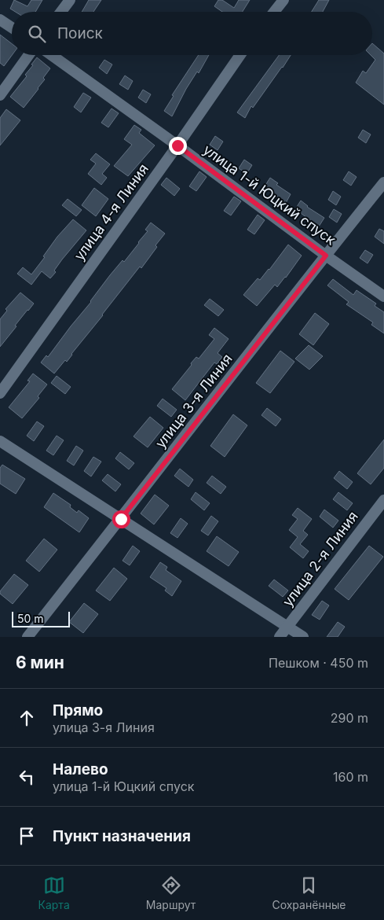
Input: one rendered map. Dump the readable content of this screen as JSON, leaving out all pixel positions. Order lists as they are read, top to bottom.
{
  "streets": {
    "street": [
      "улица 1-й Юцкий спуск",
      "улица 4-я Линия",
      "улица 3-я Линия",
      "улица 2-я Линия"
    ]
  },
  "crossings": [
    ["улица 1-й Юцкий спуск", "улица 4-я Линия"],
    ["улица 1-й Юцкий спуск", "улица 3-я Линия"]
  ],
  "scale_bar": "50 m",
  "page": {
    "search": "Поиск",
    "scale": "50 m",
    "heading": ["6 мин", "Пешком · 450 m"],
    "list": [
      ["Прямо", "улица 3-я Линия", "290 m"],
      ["Налево", "улица 1-й Юцкий спуск", "160 m"],
      "Пункт назначения"
    ],
    "nav": ["Карта", "Маршрут", "Сохранённые"]
  }
}
